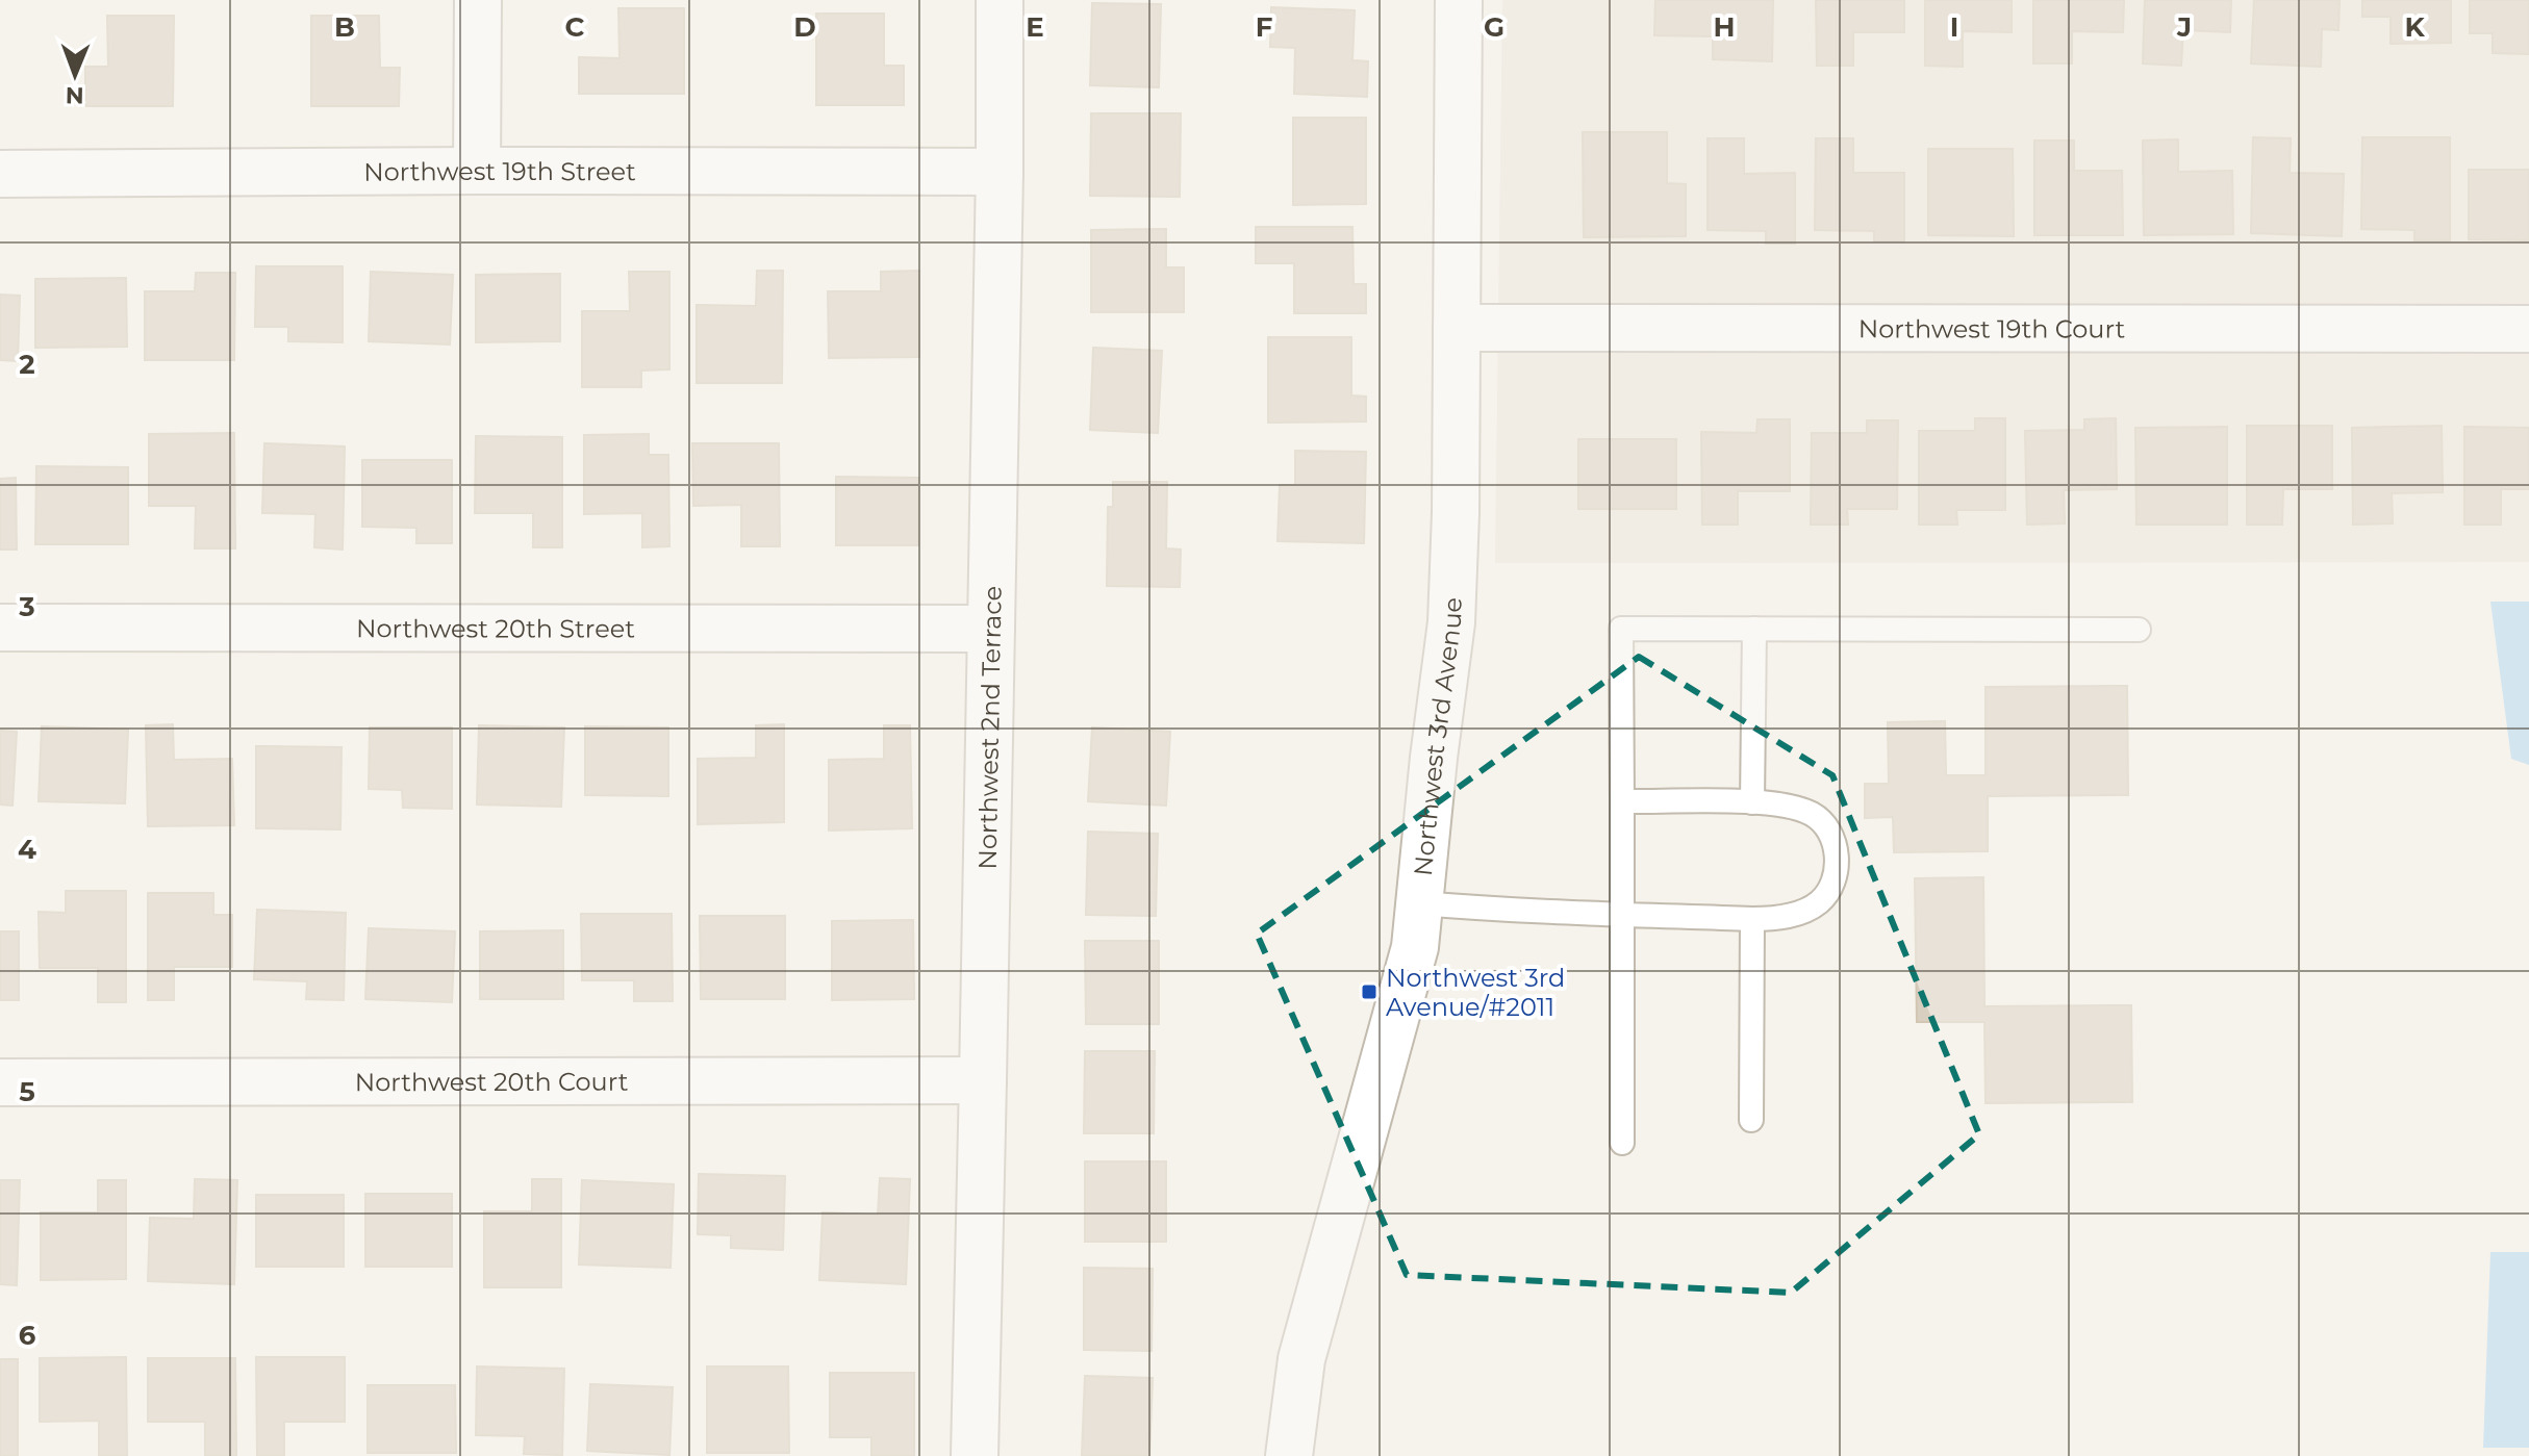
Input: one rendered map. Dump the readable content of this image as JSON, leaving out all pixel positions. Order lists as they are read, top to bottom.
{
  "streets": {
    "street": [
      "Northwest 19th Street",
      "Northwest 19th Court",
      "Northwest 20th Street",
      "Northwest 2nd Terrace",
      "Northwest 3rd Avenue",
      "Northwest 20th Court"
    ]
  },
  "crossings": [
    ["Northwest 19th Street", "Northwest 2nd Terrace"],
    ["Northwest 19th Court", "Northwest 3rd Avenue"],
    ["Northwest 20th Street", "Northwest 2nd Terrace"],
    ["Northwest 2nd Terrace", "Northwest 20th Court"]
  ],
  "places": {
    "transit": ["Northwest 3rd Avenue/#2011"]
  },
  "north": "bottom",
  "grid": {
    "columns": [
      "B",
      "C",
      "D",
      "E",
      "F",
      "G",
      "H",
      "I",
      "J",
      "K"
    ],
    "rows": [
      "2",
      "3",
      "4",
      "5",
      "6"
    ]
  }
}
